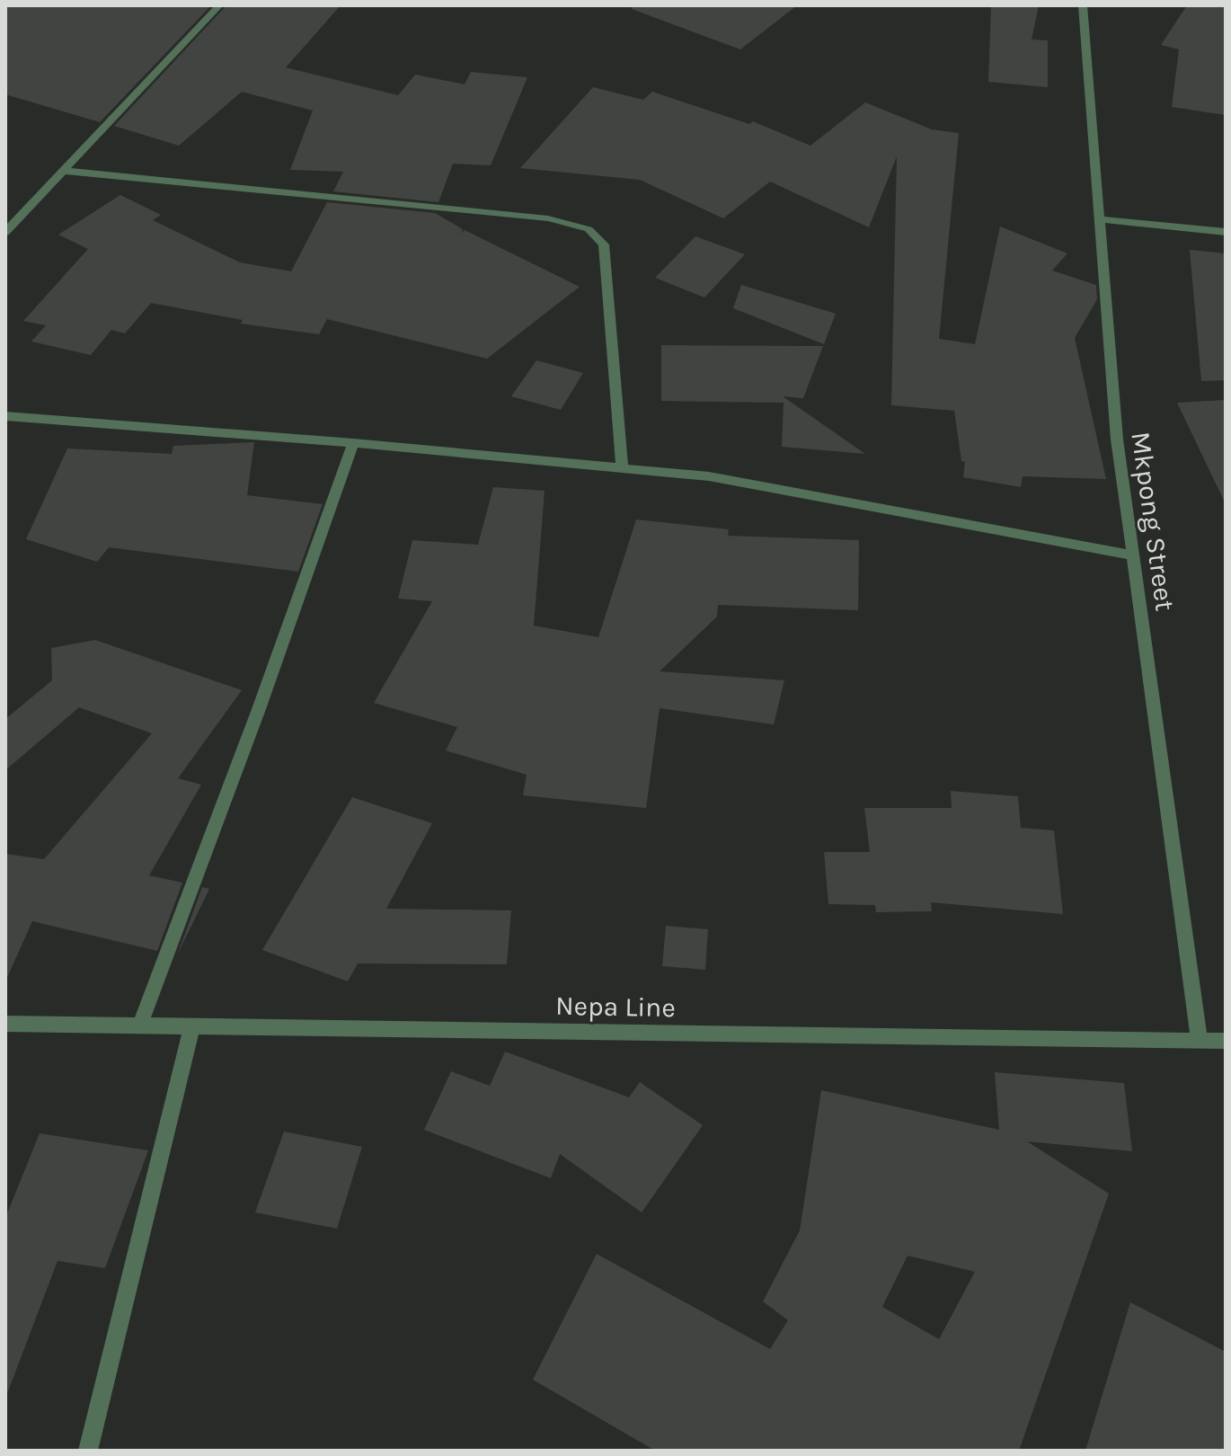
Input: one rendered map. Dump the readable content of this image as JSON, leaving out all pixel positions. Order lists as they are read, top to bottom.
{
  "streets": {
    "street": ["Mkpong Street", "Nepa Line"]
  },
  "crossings": [
    ["Mkpong Street", "Nepa Line"]
  ]
}
